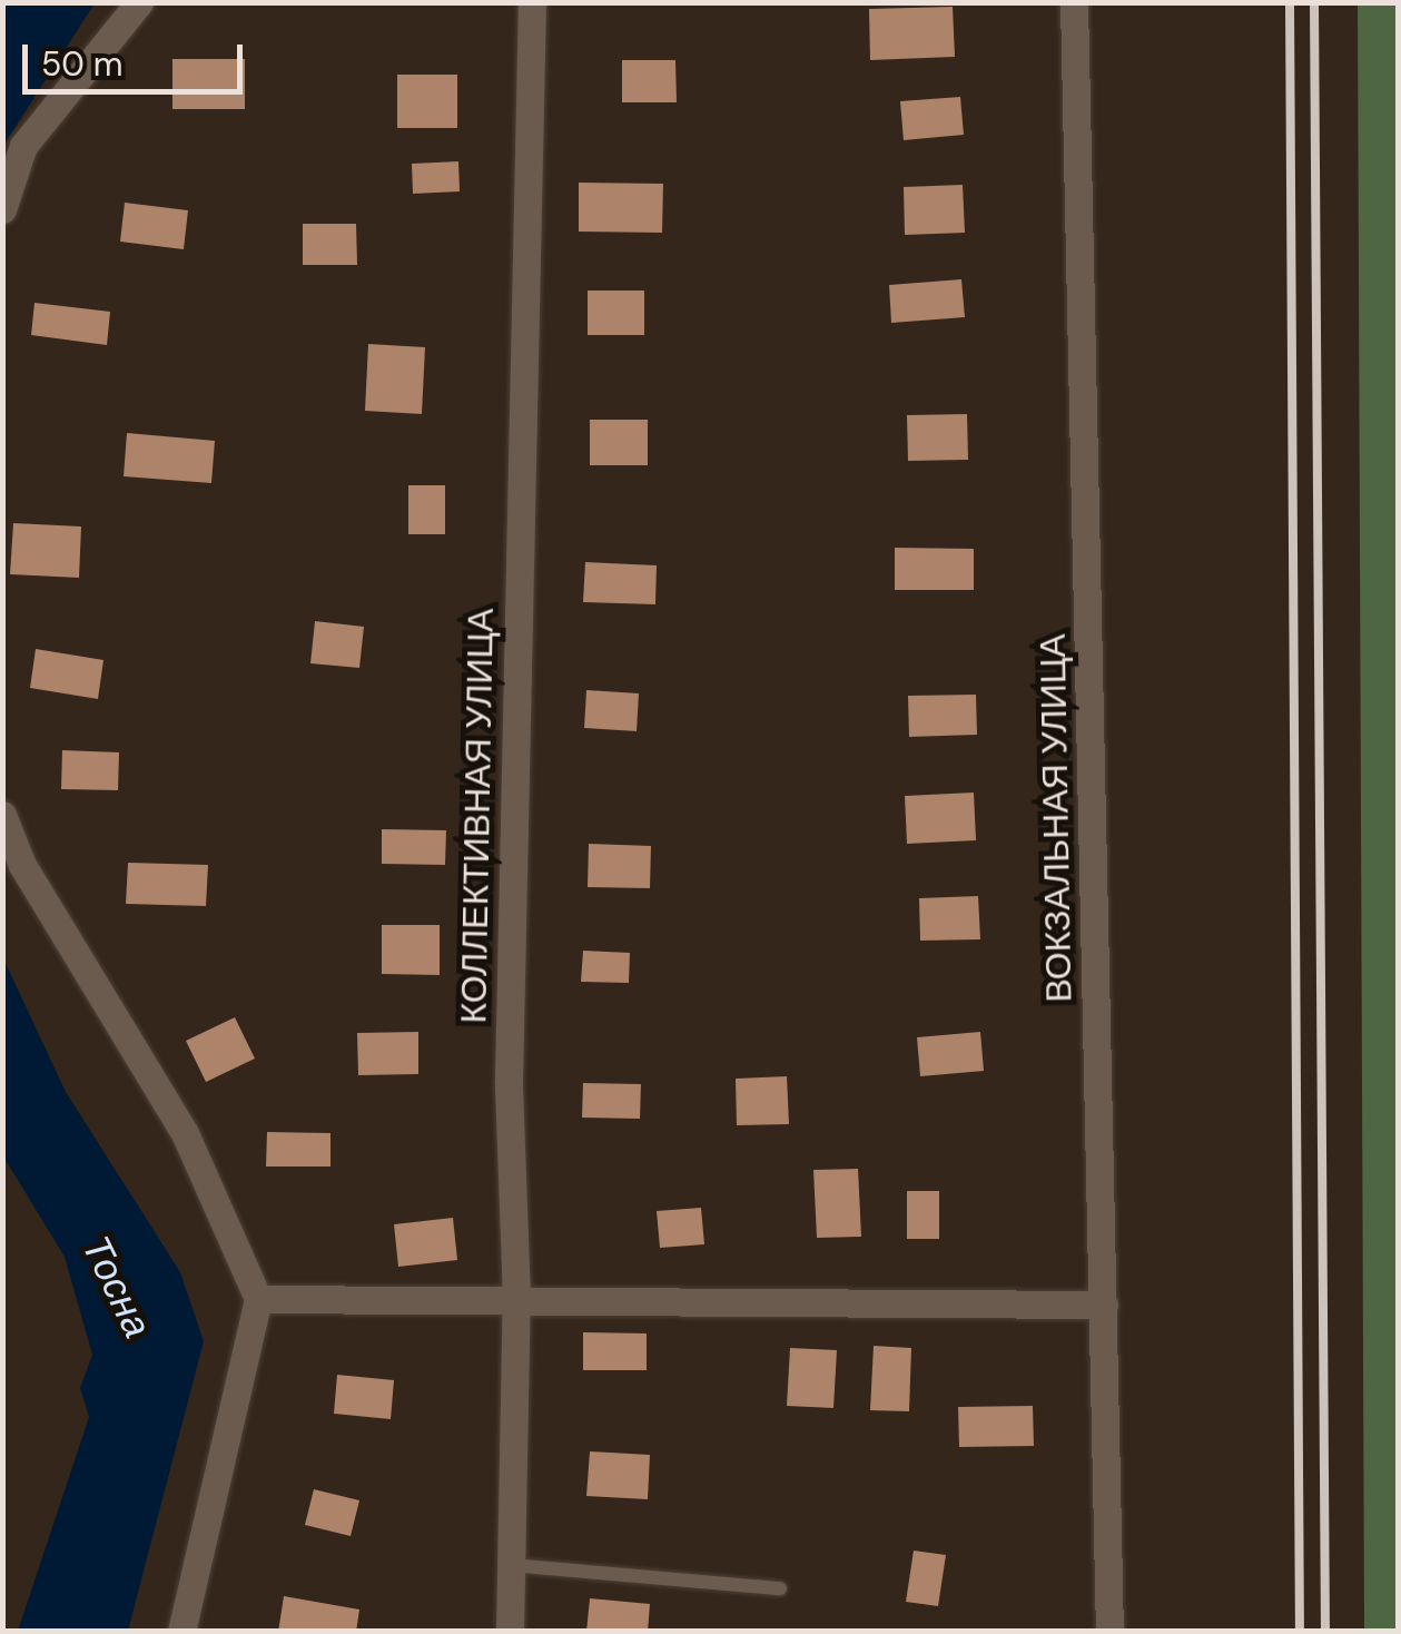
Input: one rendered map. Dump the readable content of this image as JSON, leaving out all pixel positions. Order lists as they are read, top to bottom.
{
  "streets": {
    "street": ["КОЛЛЕКТИВНАЯ УЛИЦА", "ВОКЗАЛЬНАЯ УЛИЦА"]
  },
  "water": ["Тосна"],
  "scale_bar": "50 m"
}
